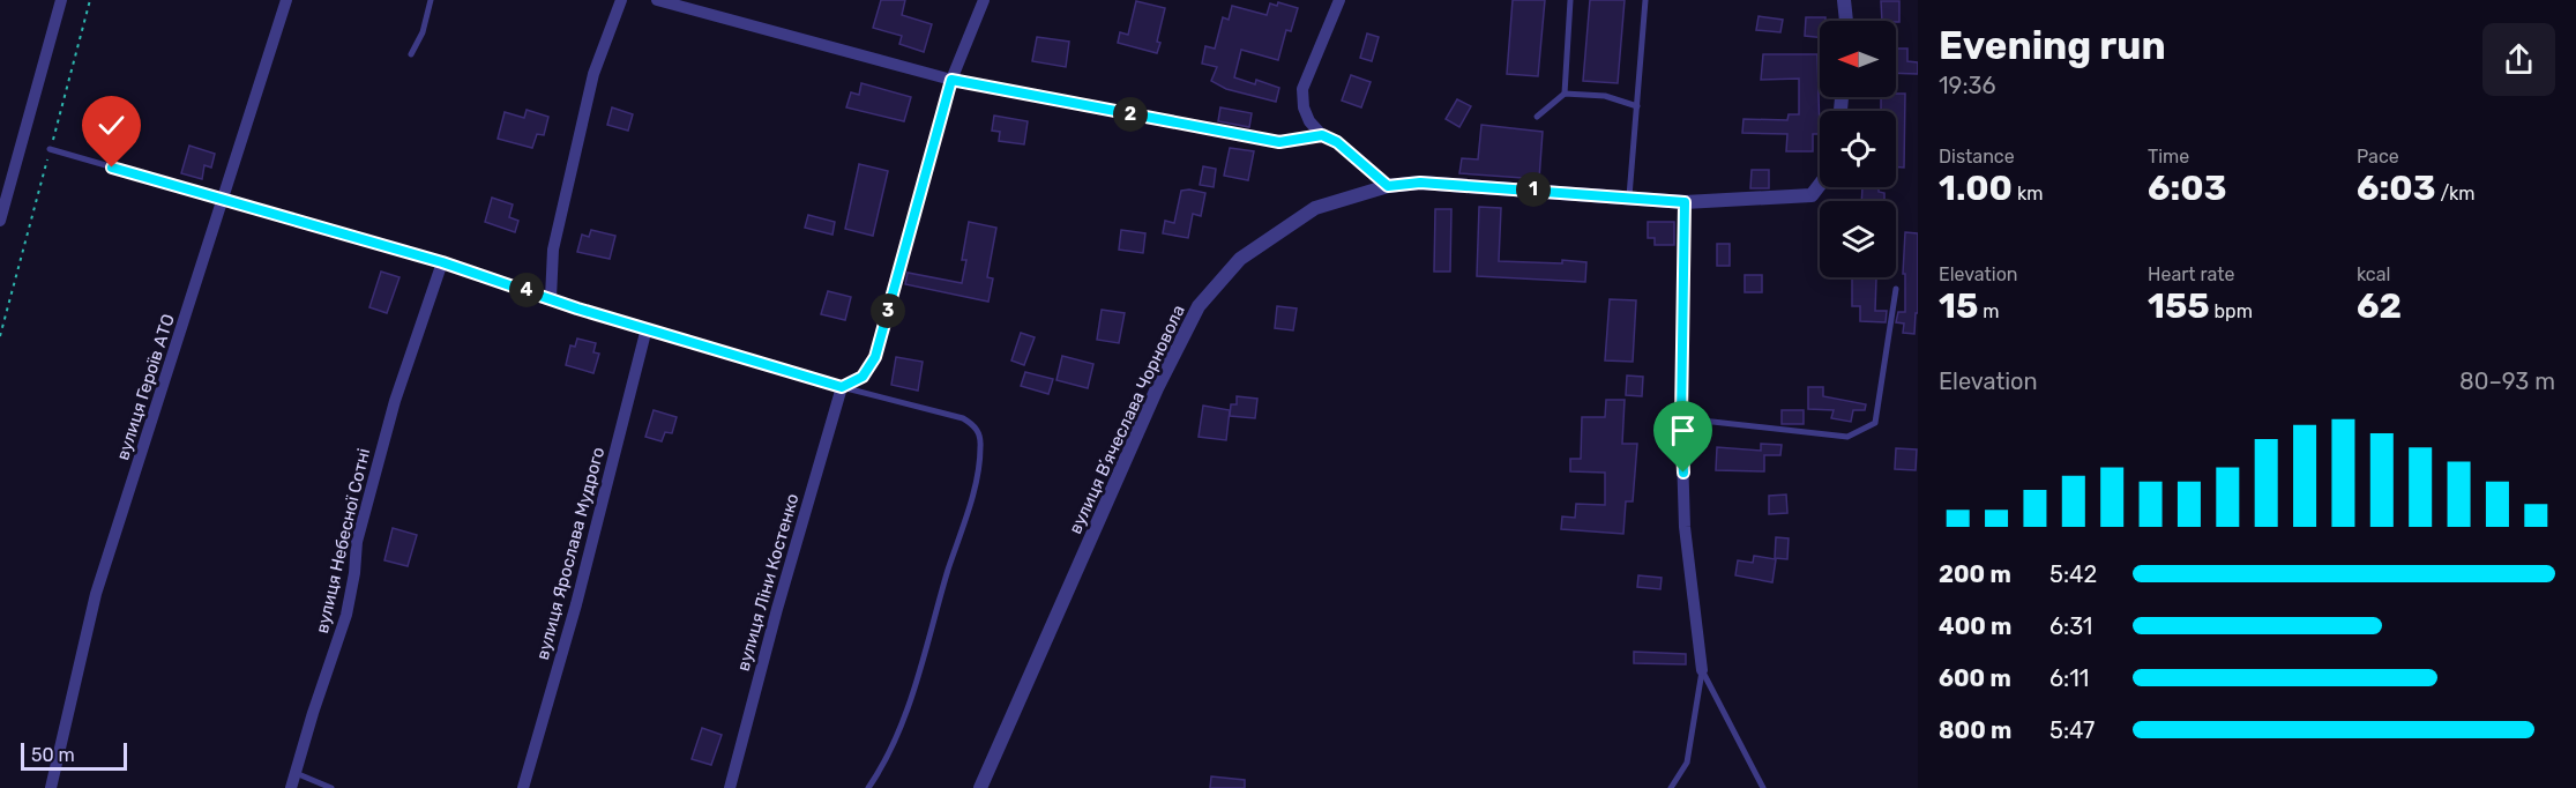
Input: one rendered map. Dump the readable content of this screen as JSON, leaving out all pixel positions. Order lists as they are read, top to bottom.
{
  "streets": {
    "street": [
      "вулиця Героїв АТО",
      "вулиця Вʼячеслава Чорновола",
      "вулиця Небесної Сотні",
      "вулиця Ярослава Мудрого",
      "вулиця Ліни Костенко"
    ]
  },
  "scale_bar": "50 m",
  "north": "left",
  "page": {
    "heading": ["Evening run", "19:36"],
    "pins": [
      "2",
      "1",
      "4",
      "3"
    ],
    "stats": [
      ["Distance", "1.00 km"],
      ["Time", "6:03"],
      ["Pace", "6:03 /km"],
      ["Elevation", "15 m"],
      ["Heart rate", "155 bpm"],
      ["kcal", "62"]
    ],
    "chart": ["Elevation", "80–93 m"],
    "list": [
      {
        "name": "200 m",
        "note": "5:42"
      },
      {
        "name": "400 m",
        "note": "6:31"
      },
      {
        "name": "600 m",
        "note": "6:11"
      },
      {
        "name": "800 m",
        "note": "5:47"
      }
    ],
    "scale": "50 m"
  }
}
